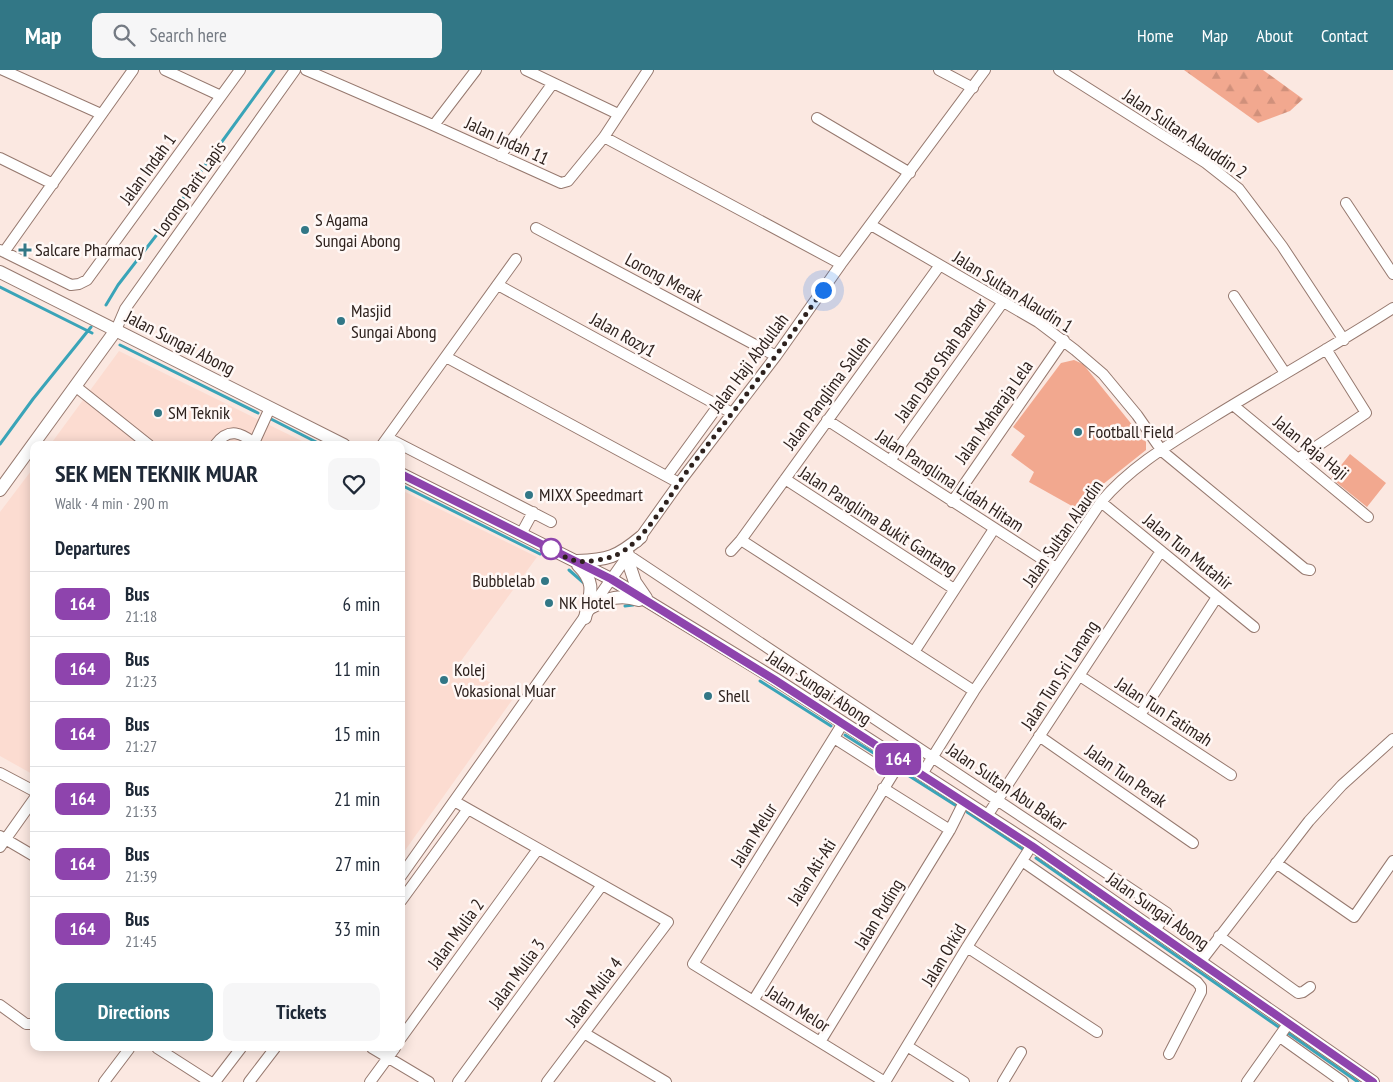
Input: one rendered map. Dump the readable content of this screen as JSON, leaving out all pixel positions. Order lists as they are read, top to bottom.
{
  "streets": {
    "street": [
      "Jalan Sultan Alauddin 2",
      "Jalan Indah 11",
      "Jalan Indah 1",
      "Lorong Parit Lapis",
      "Lorong Merak",
      "Jalan Sultan Alaudin 1",
      "Jalan Rozy1",
      "Jalan Sungai Abong",
      "Jalan Dato Shah Bandar",
      "Jalan Haji Abdullah",
      "Jalan Panglima Salleh",
      "Jalan Maharaja Lela",
      "Jalan Raja Haji",
      "Jalan Panglima Lidah Hitam",
      "Jalan Panglima Bukit Gantang",
      "Jalan Sultan Alaudin",
      "Jalan Tun Mutahir",
      "Jalan Tun Sri Lanang",
      "Jalan Tun Fatimah",
      "Jalan Tun Perak",
      "Jalan Sultan Abu Bakar",
      "Jalan Melur",
      "Jalan Ati-Ati",
      "Jalan Puding",
      "Jalan Mulia 2",
      "Jalan Orkid",
      "Jalan Mulia 3",
      "Jalan Mulia 4",
      "Jalan Melor"
    ]
  },
  "crossings": [
    ["Jalan Sultan Alauddin 2", "Jalan Sultan Alaudin"],
    ["Lorong Parit Lapis", "Jalan Sungai Abong"],
    ["Lorong Merak", "Jalan Haji Abdullah"],
    ["Jalan Sultan Alaudin 1", "Jalan Dato Shah Bandar"],
    ["Jalan Sultan Alaudin 1", "Jalan Haji Abdullah"],
    ["Jalan Sultan Alaudin 1", "Jalan Panglima Salleh"],
    ["Jalan Sultan Alaudin 1", "Jalan Maharaja Lela"],
    ["Jalan Sultan Alaudin 1", "Jalan Sultan Alaudin"],
    ["Jalan Rozy1", "Jalan Haji Abdullah"],
    ["Jalan Sungai Abong", "Jalan Haji Abdullah"],
    ["Jalan Sungai Abong", "Jalan Sultan Alaudin"],
    ["Jalan Sungai Abong", "Jalan Tun Sri Lanang"],
    ["Jalan Sungai Abong", "Jalan Sultan Abu Bakar"],
    ["Jalan Sungai Abong", "Jalan Melur"],
    ["Jalan Sungai Abong", "Jalan Ati-Ati"],
    ["Jalan Sungai Abong", "Jalan Puding"],
    ["Jalan Sungai Abong", "Jalan Orkid"],
    ["Jalan Dato Shah Bandar", "Jalan Panglima Lidah Hitam"],
    ["Jalan Haji Abdullah", "Jalan Sultan Abu Bakar"],
    ["Jalan Panglima Salleh", "Jalan Panglima Lidah Hitam"],
    ["Jalan Panglima Salleh", "Jalan Panglima Bukit Gantang"],
    ["Jalan Maharaja Lela", "Jalan Panglima Lidah Hitam"],
    ["Jalan Raja Haji", "Jalan Sultan Alaudin"],
    ["Jalan Panglima Lidah Hitam", "Jalan Sultan Alaudin"],
    ["Jalan Sultan Alaudin", "Jalan Tun Mutahir"],
    ["Jalan Sultan Alaudin", "Jalan Sultan Abu Bakar"],
    ["Jalan Tun Mutahir", "Jalan Tun Sri Lanang"],
    ["Jalan Tun Sri Lanang", "Jalan Tun Fatimah"],
    ["Jalan Tun Sri Lanang", "Jalan Tun Perak"],
    ["Jalan Tun Sri Lanang", "Jalan Sultan Abu Bakar"],
    ["Jalan Melur", "Jalan Melor"],
    ["Jalan Ati-Ati", "Jalan Melor"],
    ["Jalan Puding", "Jalan Melor"],
    ["Jalan Orkid", "Jalan Melor"],
    ["Jalan Mulia 3", "Jalan Mulia 4"]
  ],
  "places": {
    "other": [
      "S Agama Sungai Abong",
      "Masjid Sungai Abong",
      "SM Teknik",
      "Football Field",
      "MIXX Speedmart",
      "Bubblelab",
      "NK Hotel",
      "Kolej Vokasional Muar",
      "Shell"
    ],
    "health": ["Salcare Pharmacy"]
  },
  "lines": ["bus line 164"],
  "page": {
    "header": "Map",
    "search": "Search here",
    "nav": [
      "Home",
      "Map",
      "About",
      "Contact"
    ],
    "on_map": "164",
    "heading": [
      ["SEK MEN TEKNIK MUAR", "Walk · 4 min · 290 m"],
      "Departures"
    ],
    "list": [
      {
        "mark": "164",
        "name": "Bus",
        "note": "21:18",
        "value": "6 min"
      },
      {
        "mark": "164",
        "name": "Bus",
        "note": "21:23",
        "value": "11 min"
      },
      {
        "mark": "164",
        "name": "Bus",
        "note": "21:27",
        "value": "15 min"
      },
      {
        "mark": "164",
        "name": "Bus",
        "note": "21:33",
        "value": "21 min"
      },
      {
        "mark": "164",
        "name": "Bus",
        "note": "21:39",
        "value": "27 min"
      },
      {
        "mark": "164",
        "name": "Bus",
        "note": "21:45",
        "value": "33 min"
      }
    ],
    "buttons": ["Directions", "Tickets"]
  }
}
